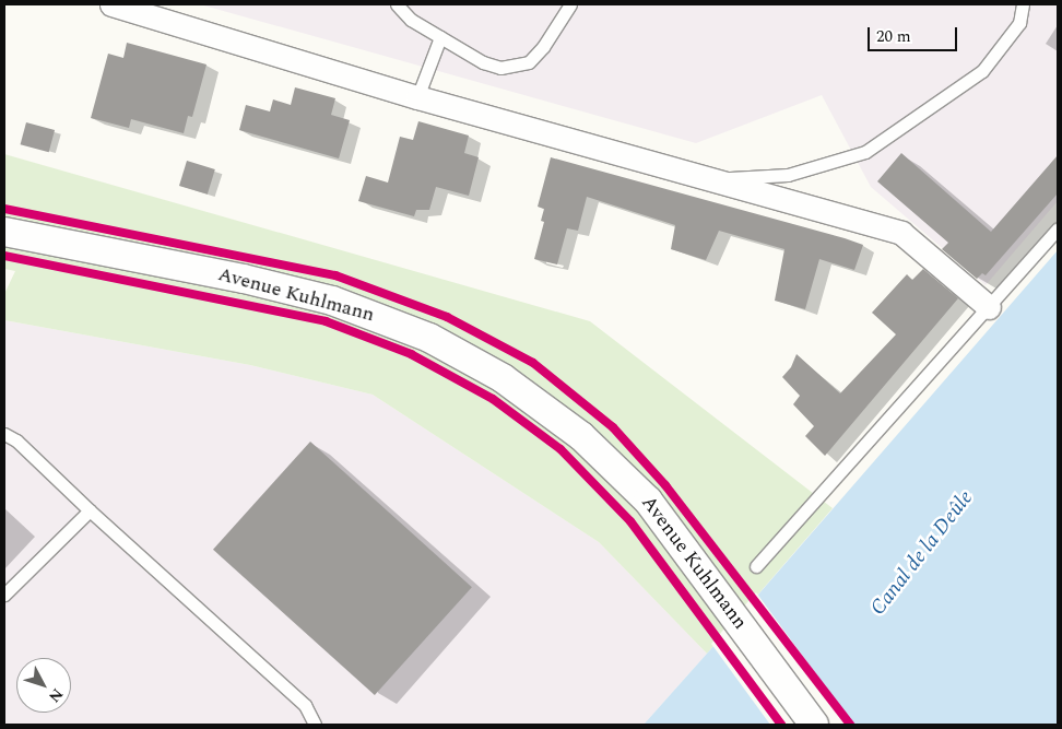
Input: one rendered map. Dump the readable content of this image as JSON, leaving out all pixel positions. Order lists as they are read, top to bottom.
{
  "streets": {
    "street": ["Avenue Kuhlmann"]
  },
  "water": ["Canal de la Deûle"],
  "scale_bar": "20 m",
  "north": "bottom right"
}
